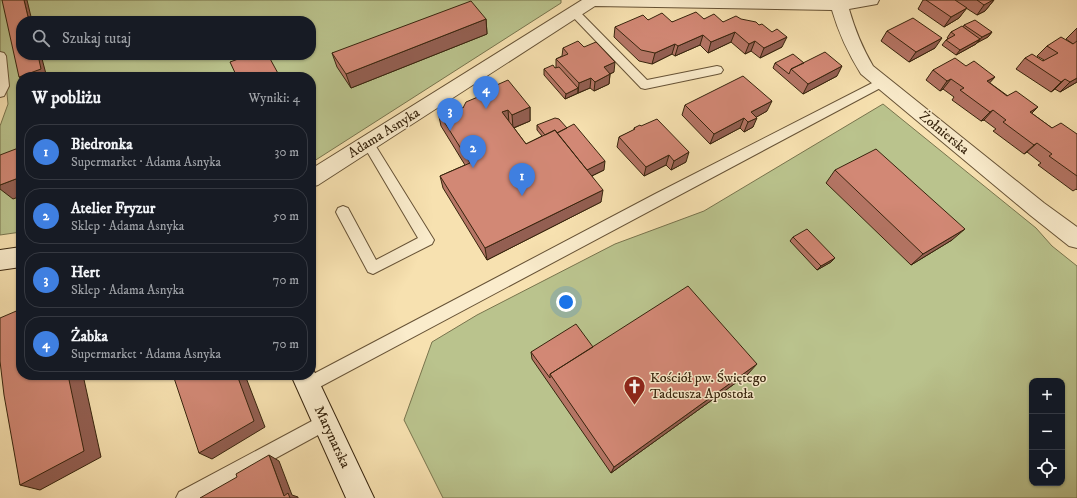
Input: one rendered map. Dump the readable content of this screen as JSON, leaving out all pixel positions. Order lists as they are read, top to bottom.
{
  "streets": {
    "street": ["Adama Asnyka", "Żołnierska", "Marynarska"]
  },
  "crossings": [
    ["Adama Asnyka", "Żołnierska"]
  ],
  "places": {
    "church": ["Kościół pw. Świętego Tadeusza Apostoła"]
  },
  "page": {
    "search": "Szukaj tutaj",
    "heading": ["W pobliżu", "Wyniki: 4"],
    "pins": [
      "4",
      "3",
      "2",
      "1"
    ],
    "list": [
      {
        "mark": "1",
        "name": "Biedronka",
        "note": "Supermarket · Adama Asnyka",
        "value": "30 m"
      },
      {
        "mark": "2",
        "name": "Atelier Fryzur",
        "note": "Sklep · Adama Asnyka",
        "value": "50 m"
      },
      {
        "mark": "3",
        "name": "Hert",
        "note": "Sklep · Adama Asnyka",
        "value": "70 m"
      },
      {
        "mark": "4",
        "name": "Żabka",
        "note": "Supermarket · Adama Asnyka",
        "value": "70 m"
      }
    ],
    "map_buttons": ["+", "−"]
  }
}
